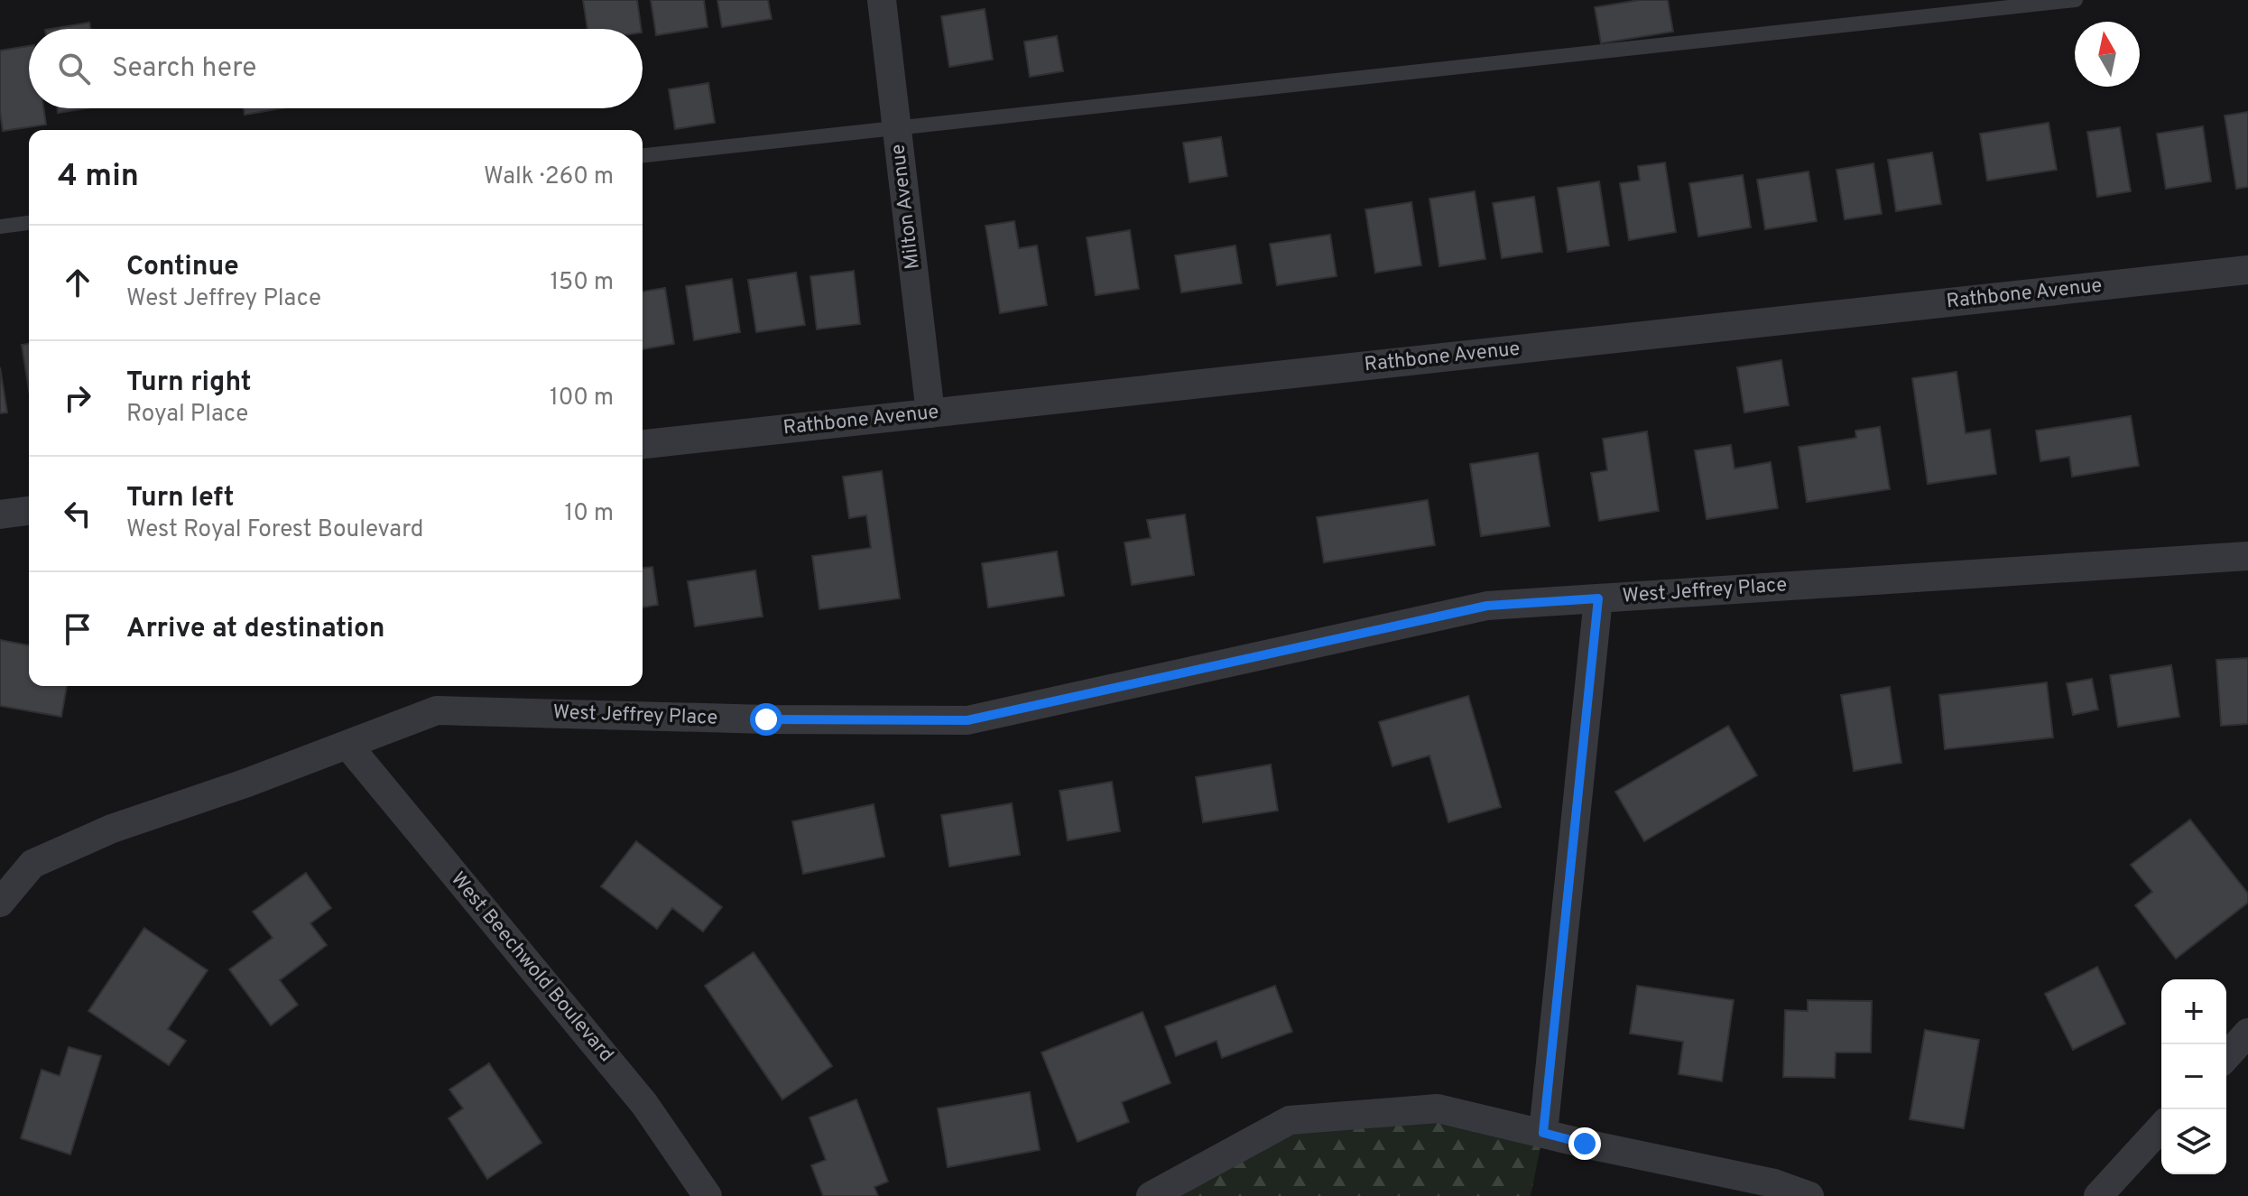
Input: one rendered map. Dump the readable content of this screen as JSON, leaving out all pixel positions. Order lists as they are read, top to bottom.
{
  "streets": {
    "street": [
      "Milton Avenue",
      "Rathbone Avenue",
      "West Jeffrey Place",
      "West Beechwold Boulevard"
    ]
  },
  "crossings": [
    ["Milton Avenue", "Rathbone Avenue"],
    ["West Jeffrey Place", "West Beechwold Boulevard"]
  ],
  "north": "top",
  "page": {
    "search": "Search here",
    "heading": ["4 min", "Walk · 260 m"],
    "list": [
      ["Continue", "West Jeffrey Place", "150 m"],
      ["Turn right", "Royal Place", "100 m"],
      ["Turn left", "West Royal Forest Boulevard", "10 m"],
      "Arrive at destination"
    ],
    "map_buttons": ["+", "−"]
  }
}
